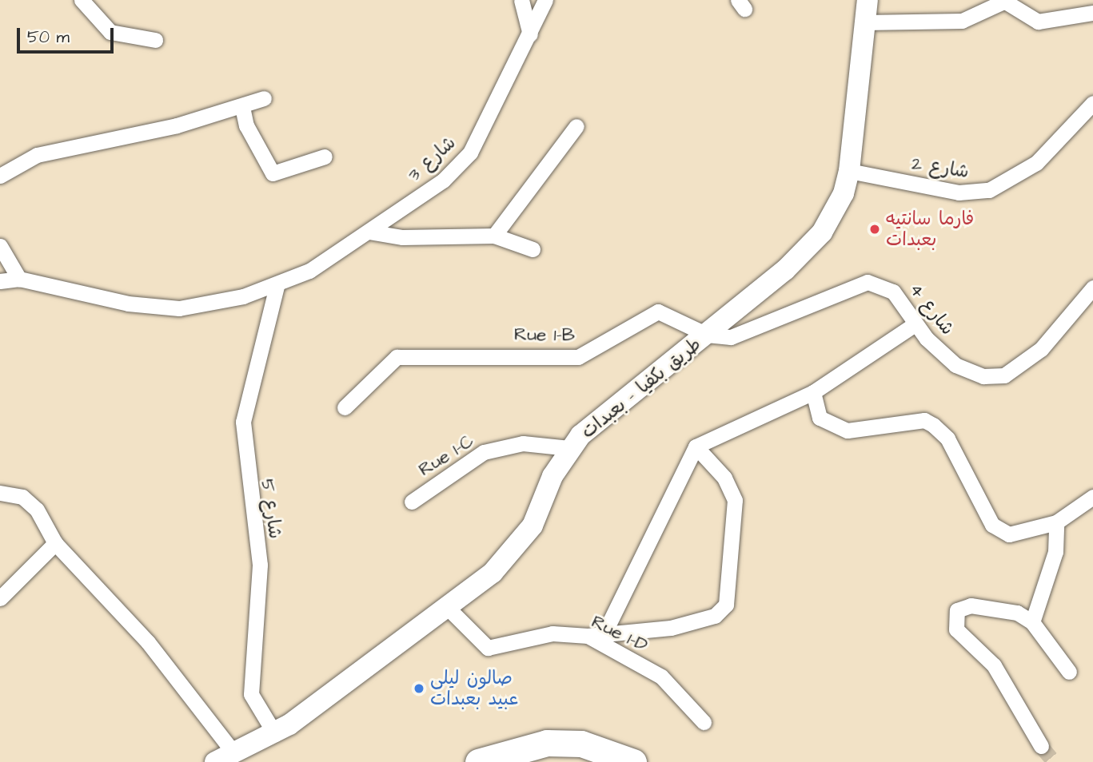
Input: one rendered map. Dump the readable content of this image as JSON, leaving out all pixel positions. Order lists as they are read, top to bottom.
{
  "streets": {
    "main road": ["طريق بكفيا - بعبدات"],
    "street": [
      "شارع 3",
      "شارع 2",
      "شارع 4",
      "Rue 1-B",
      "Rue 1-C",
      "شارع 5",
      "Rue 1-D"
    ]
  },
  "crossings": [
    ["شارع 3", "شارع 5"],
    ["شارع 2", "طريق بكفيا - بعبدات"],
    ["شارع 4", "Rue 1-B"],
    ["شارع 4", "طريق بكفيا - بعبدات"],
    ["Rue 1-B", "طريق بكفيا - بعبدات"],
    ["طريق بكفيا - بعبدات", "Rue 1-C"],
    ["طريق بكفيا - بعبدات", "شارع 5"],
    ["طريق بكفيا - بعبدات", "Rue 1-D"]
  ],
  "places": ["فارما سانتيه بعبدات", "صالون ليلى عبيد بعبدات"],
  "scale_bar": "50 m"
}
